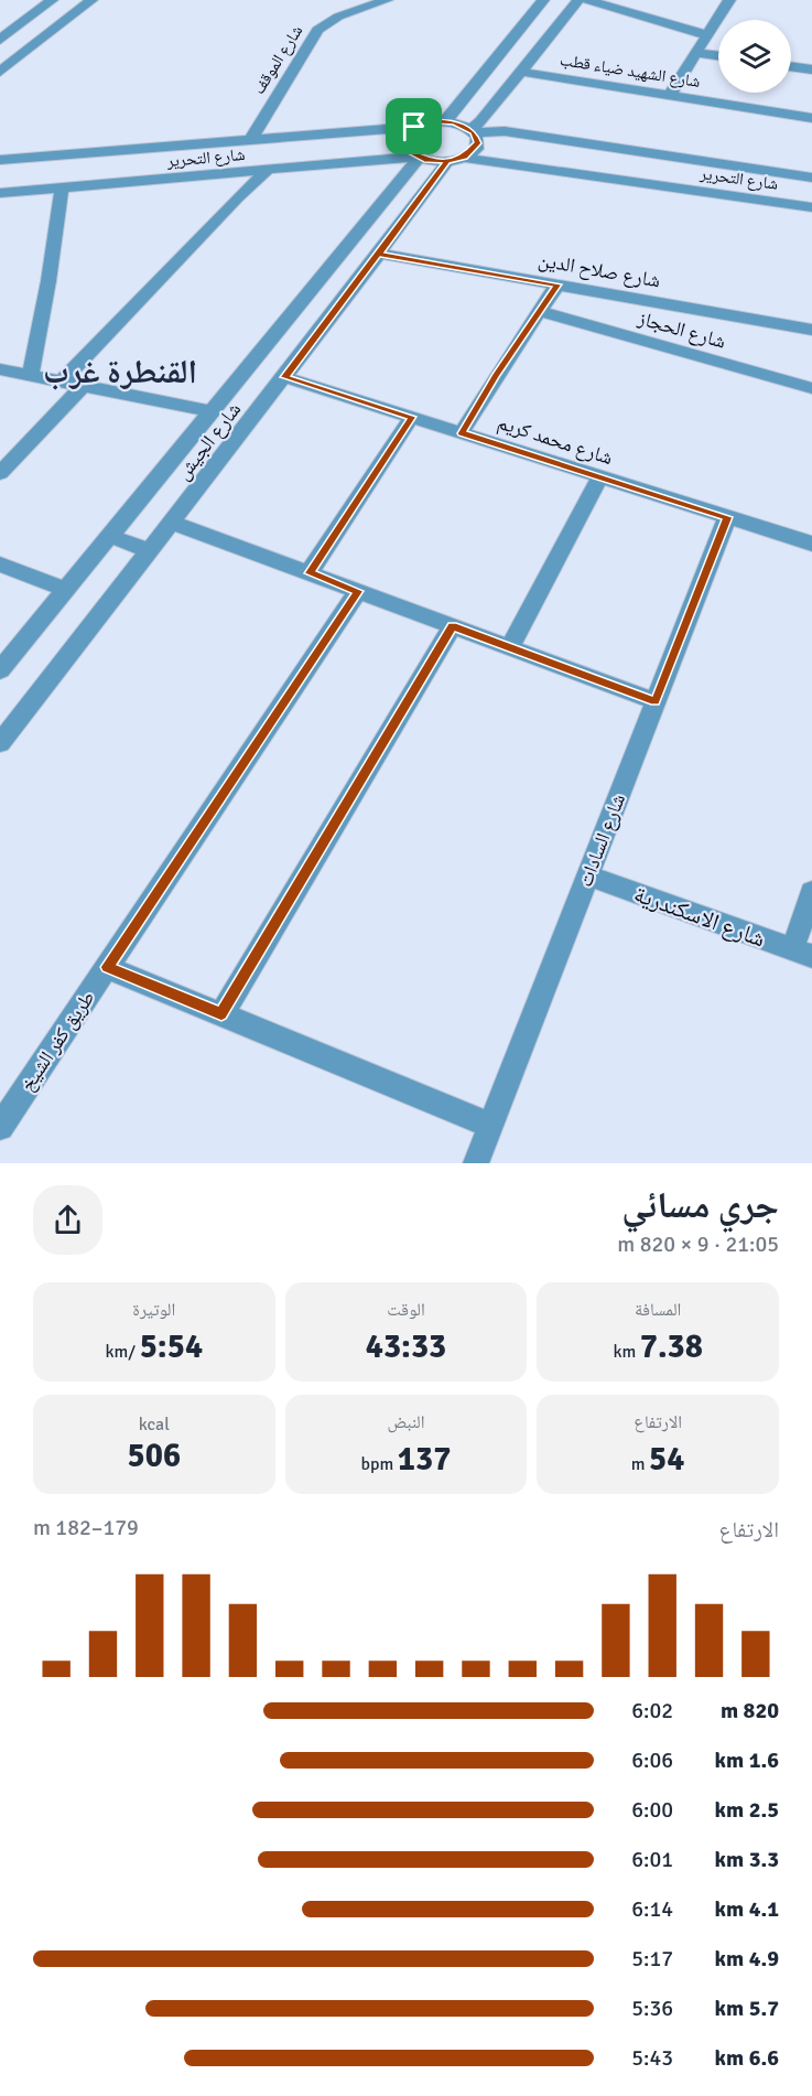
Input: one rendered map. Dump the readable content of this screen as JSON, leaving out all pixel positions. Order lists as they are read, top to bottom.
{
  "streets": {
    "street": [
      "شارع الموقف",
      "شارع الشهيد ضياء قطب",
      "شارع التحرير",
      "شارع صلاح الدين",
      "شارع الحجاز",
      "شارع محمد كريم",
      "شارع الجيش",
      "شارع السادات",
      "شارع الاسكندرية",
      "طريق كفر الشيخ"
    ]
  },
  "crossings": [
    ["شارع الموقف", "شارع التحرير"],
    ["شارع الشهيد ضياء قطب", "شارع الجيش"],
    ["شارع التحرير", "شارع الجيش"],
    ["شارع صلاح الدين", "شارع الجيش"],
    ["شارع محمد كريم", "شارع الجيش"],
    ["شارع محمد كريم", "شارع السادات"],
    ["شارع السادات", "شارع الاسكندرية"]
  ],
  "districts": ["القنطرة غرب"],
  "page": {
    "heading": ["جري مسائي", "21:05 · 9 × 820 m"],
    "stats": [
      ["المسافة", "7.38 km"],
      ["الوقت", "43:33"],
      ["الوتيرة", "5:54 /km"],
      ["الارتفاع", "54 m"],
      ["النبض", "137 bpm"],
      ["kcal", "506"]
    ],
    "chart": ["الارتفاع", "179–182 m"],
    "list": [
      {
        "name": "820 m",
        "note": "6:02"
      },
      {
        "name": "1.6 km",
        "note": "6:06"
      },
      {
        "name": "2.5 km",
        "note": "6:00"
      },
      {
        "name": "3.3 km",
        "note": "6:01"
      },
      {
        "name": "4.1 km",
        "note": "6:14"
      },
      {
        "name": "4.9 km",
        "note": "5:17"
      },
      {
        "name": "5.7 km",
        "note": "5:36"
      },
      {
        "name": "6.6 km",
        "note": "5:43"
      }
    ]
  }
}
